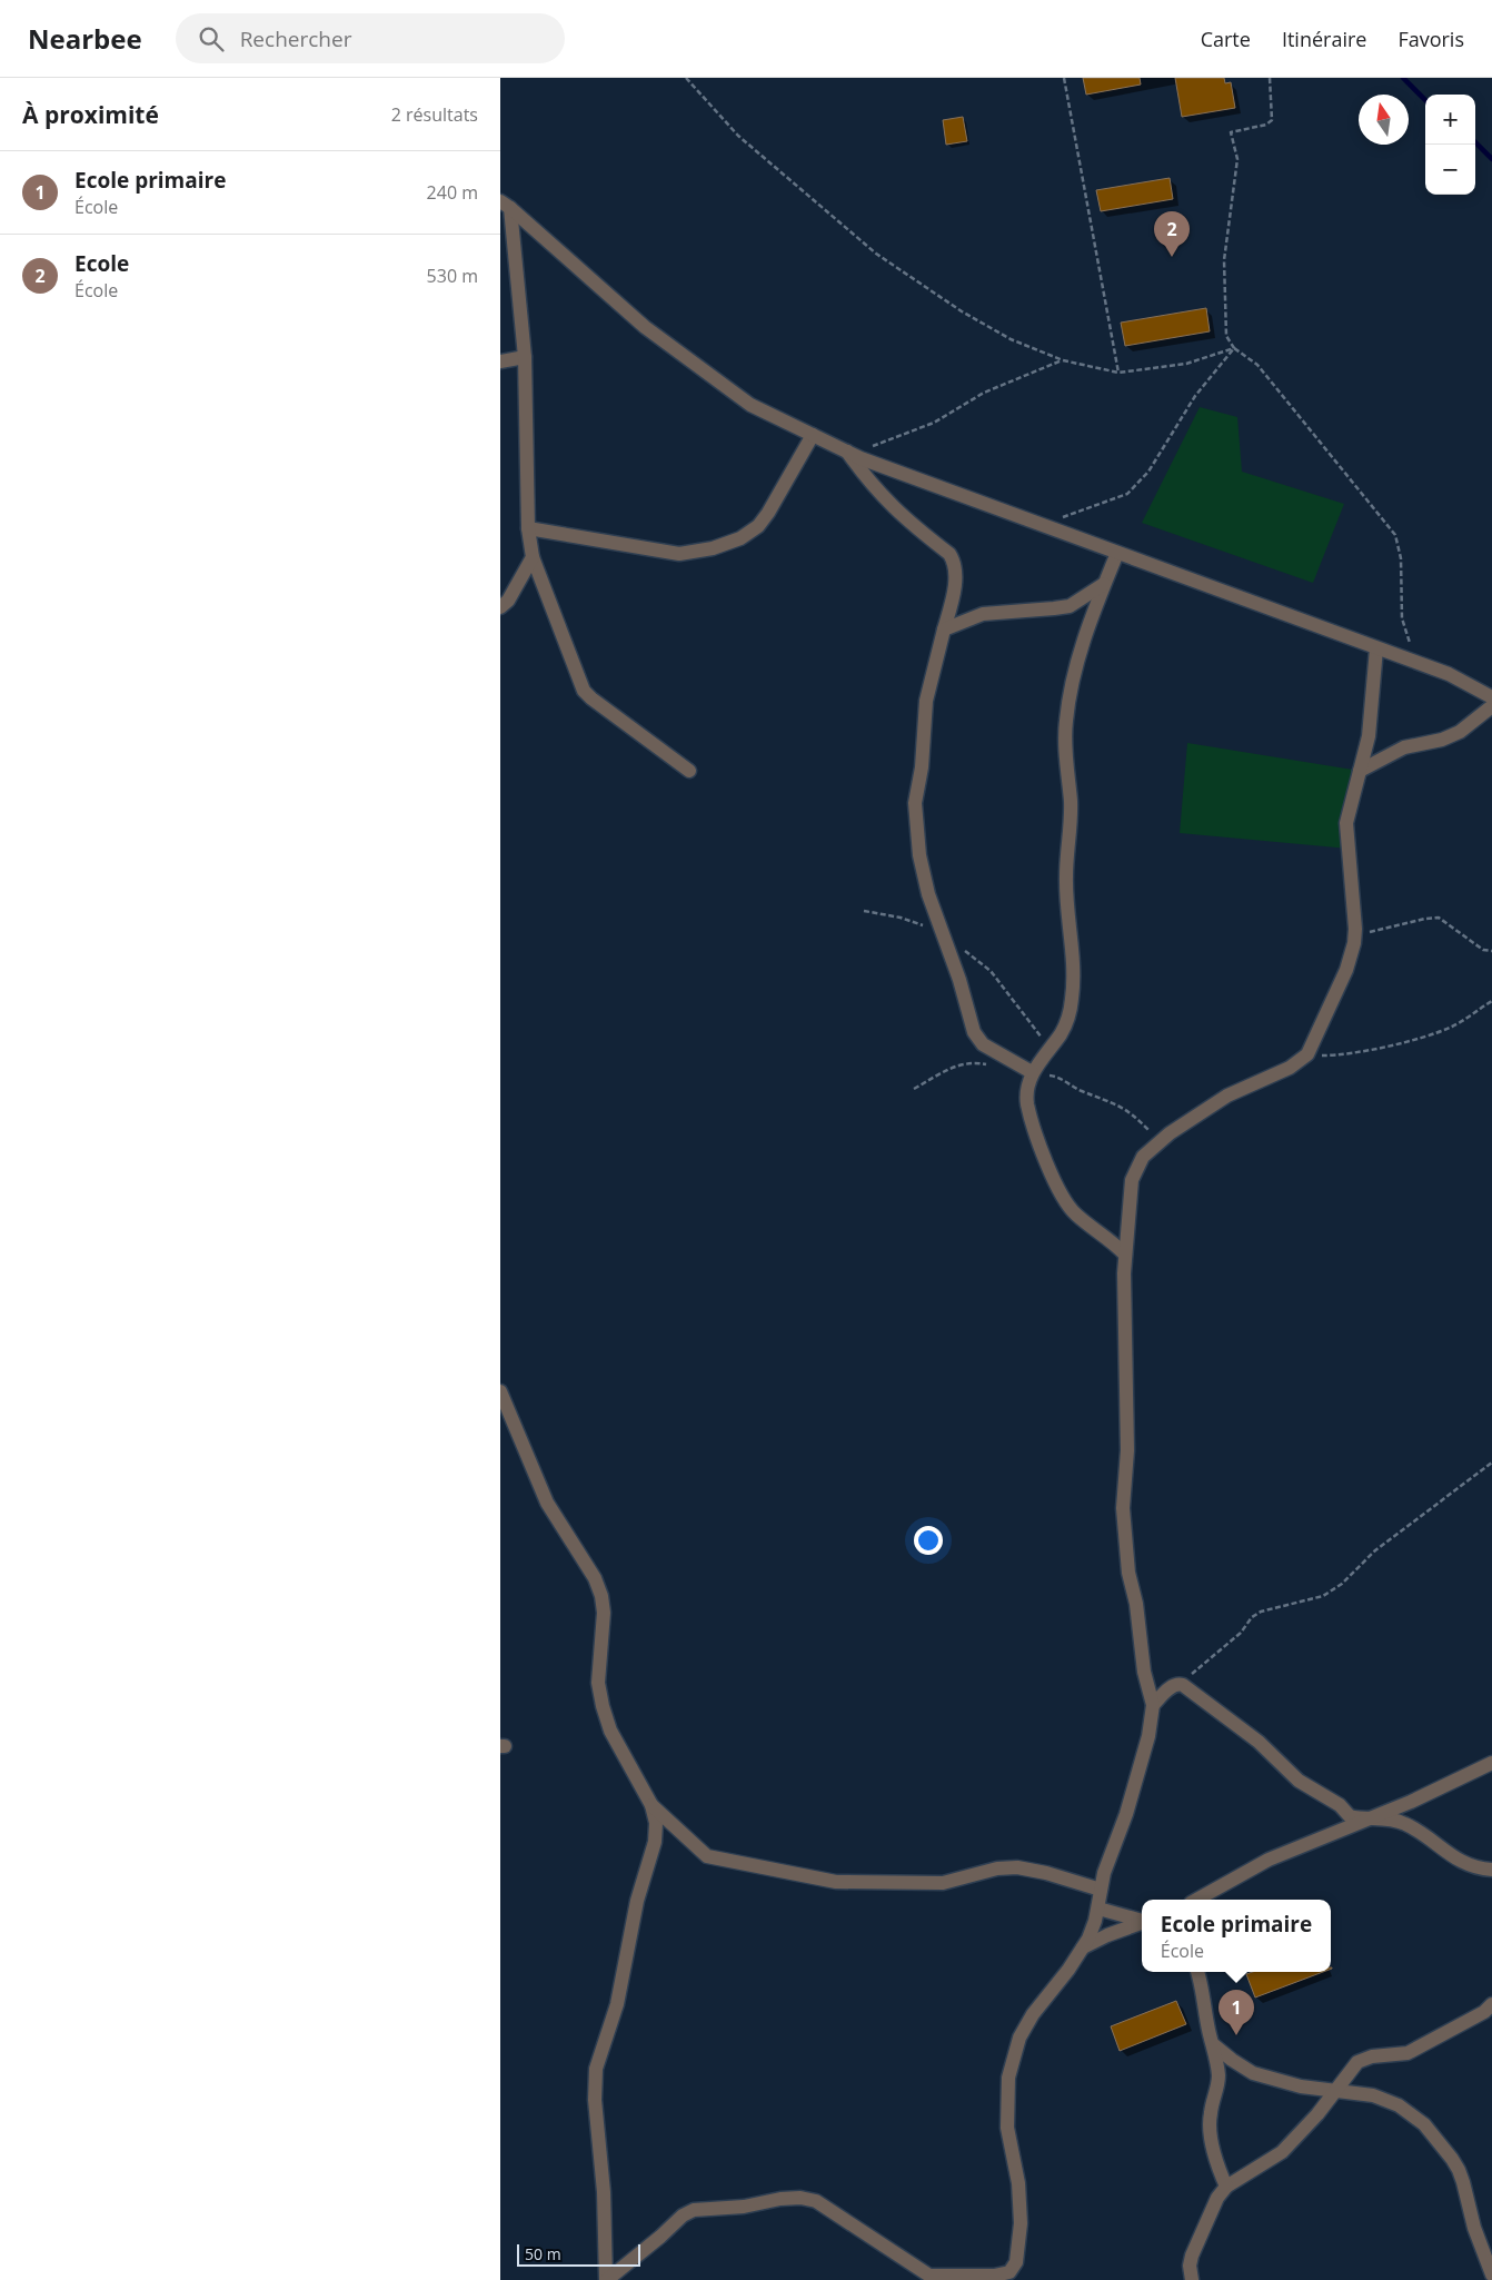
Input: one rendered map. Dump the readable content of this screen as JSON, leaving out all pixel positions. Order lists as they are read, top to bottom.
{
  "scale_bar": "50 m",
  "north": "top",
  "page": {
    "header": "Nearbee",
    "search": "Rechercher",
    "nav": ["Carte", "Itinéraire", "Favoris"],
    "heading": ["À proximité", "2 résultats"],
    "map_buttons": ["+", "−"],
    "list": [
      {
        "mark": "1",
        "name": "Ecole primaire",
        "note": "École",
        "value": "240 m"
      },
      {
        "mark": "2",
        "name": "Ecole",
        "note": "École",
        "value": "530 m"
      }
    ],
    "pins": ["2", "1"],
    "popup": ["Ecole primaire", "École"],
    "scale": "50 m"
  }
}
